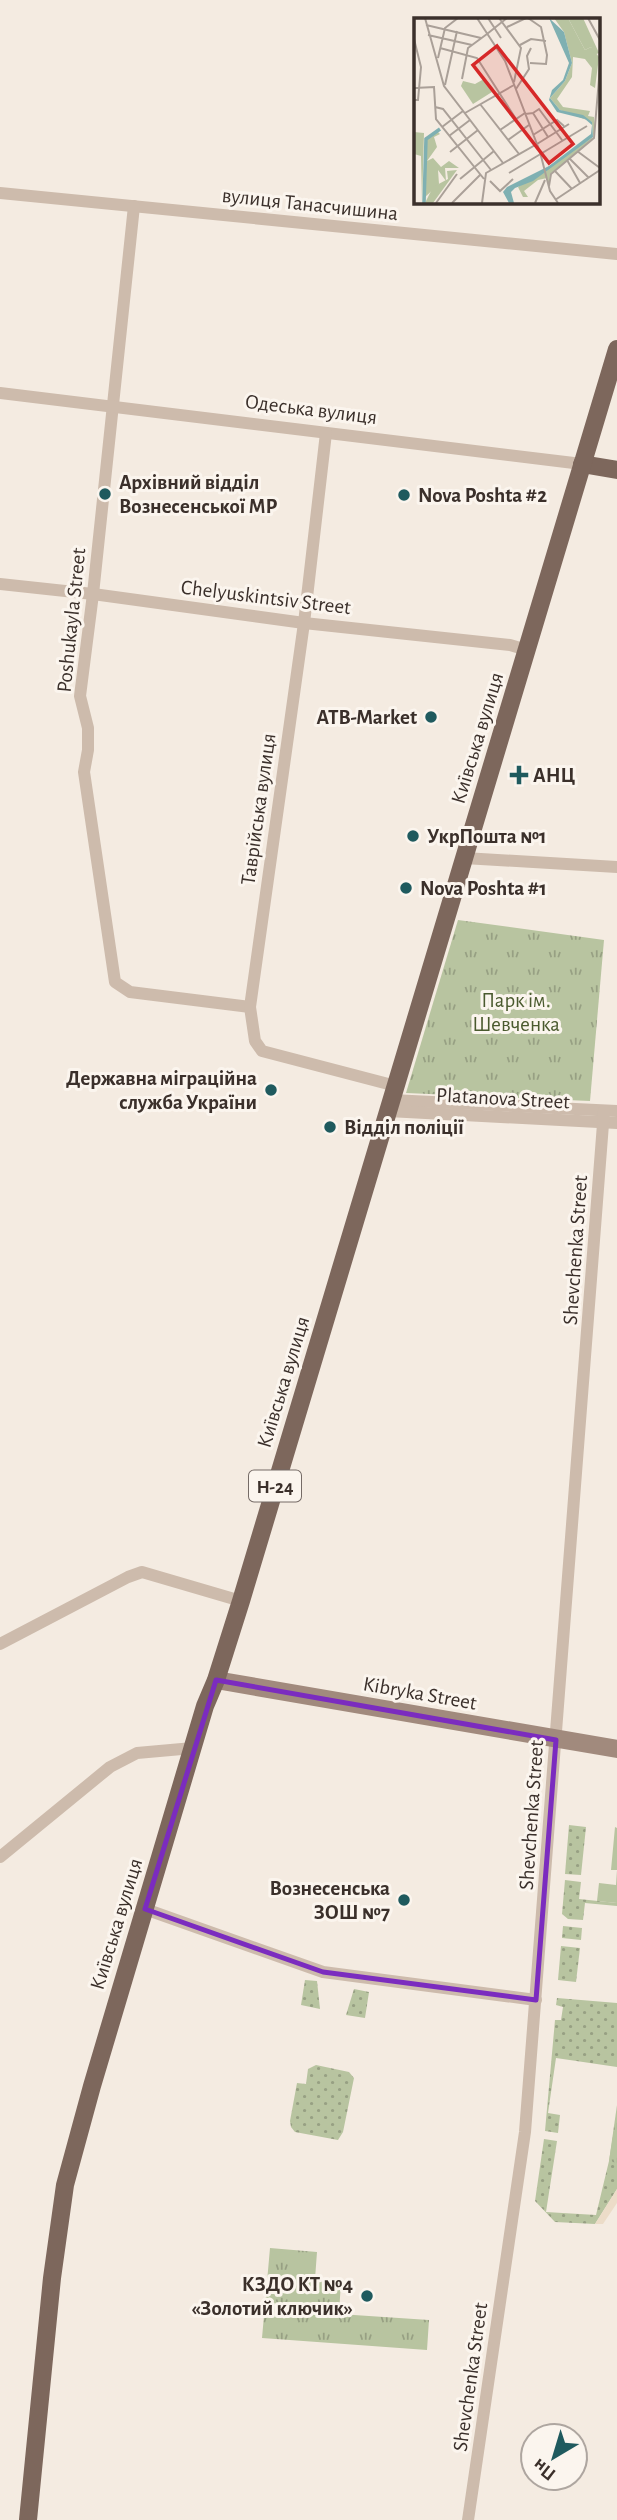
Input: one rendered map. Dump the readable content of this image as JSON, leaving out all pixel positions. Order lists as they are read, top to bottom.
{
  "streets": {
    "main road": [
      "Одеська вулиця",
      "Київська вулиця",
      "Н-24",
      "Kibryka Street"
    ],
    "street": [
      "вулиця Танасчишина",
      "Chelyuskintsiv Street",
      "Poshukayla Street",
      "Таврійська вулиця",
      "Platanova Street",
      "Shevchenka Street"
    ]
  },
  "crossings": [
    ["вулиця Танасчишина", "Poshukayla Street"],
    ["Одеська вулиця", "Poshukayla Street"],
    ["Одеська вулиця", "Київська вулиця"],
    ["Одеська вулиця", "Таврійська вулиця"],
    ["Chelyuskintsiv Street", "Poshukayla Street"],
    ["Chelyuskintsiv Street", "Київська вулиця"],
    ["Chelyuskintsiv Street", "Таврійська вулиця"],
    ["Poshukayla Street", "Таврійська вулиця"],
    ["Київська вулиця", "Таврійська вулиця"],
    ["Київська вулиця", "Platanova Street"],
    ["Київська вулиця", "Kibryka Street"],
    ["Таврійська вулиця", "Platanova Street"],
    ["Platanova Street", "Shevchenka Street"],
    ["Shevchenka Street", "Kibryka Street"]
  ],
  "parks": ["Парк ім. Шевченка"],
  "places": {
    "other": [
      "Архівний відділ Вознесенської МР",
      "Nova Poshta #2",
      "ATB-Market",
      "УкрПошта №1",
      "Nova Poshta #1",
      "Державна міграційна служба України",
      "Відділ поліції",
      "Вознесенська ЗОШ №7",
      "КЗДО КТ №4 «Золотий ключик»"
    ],
    "health": ["АНЦ"]
  },
  "north": "bottom left"
}
